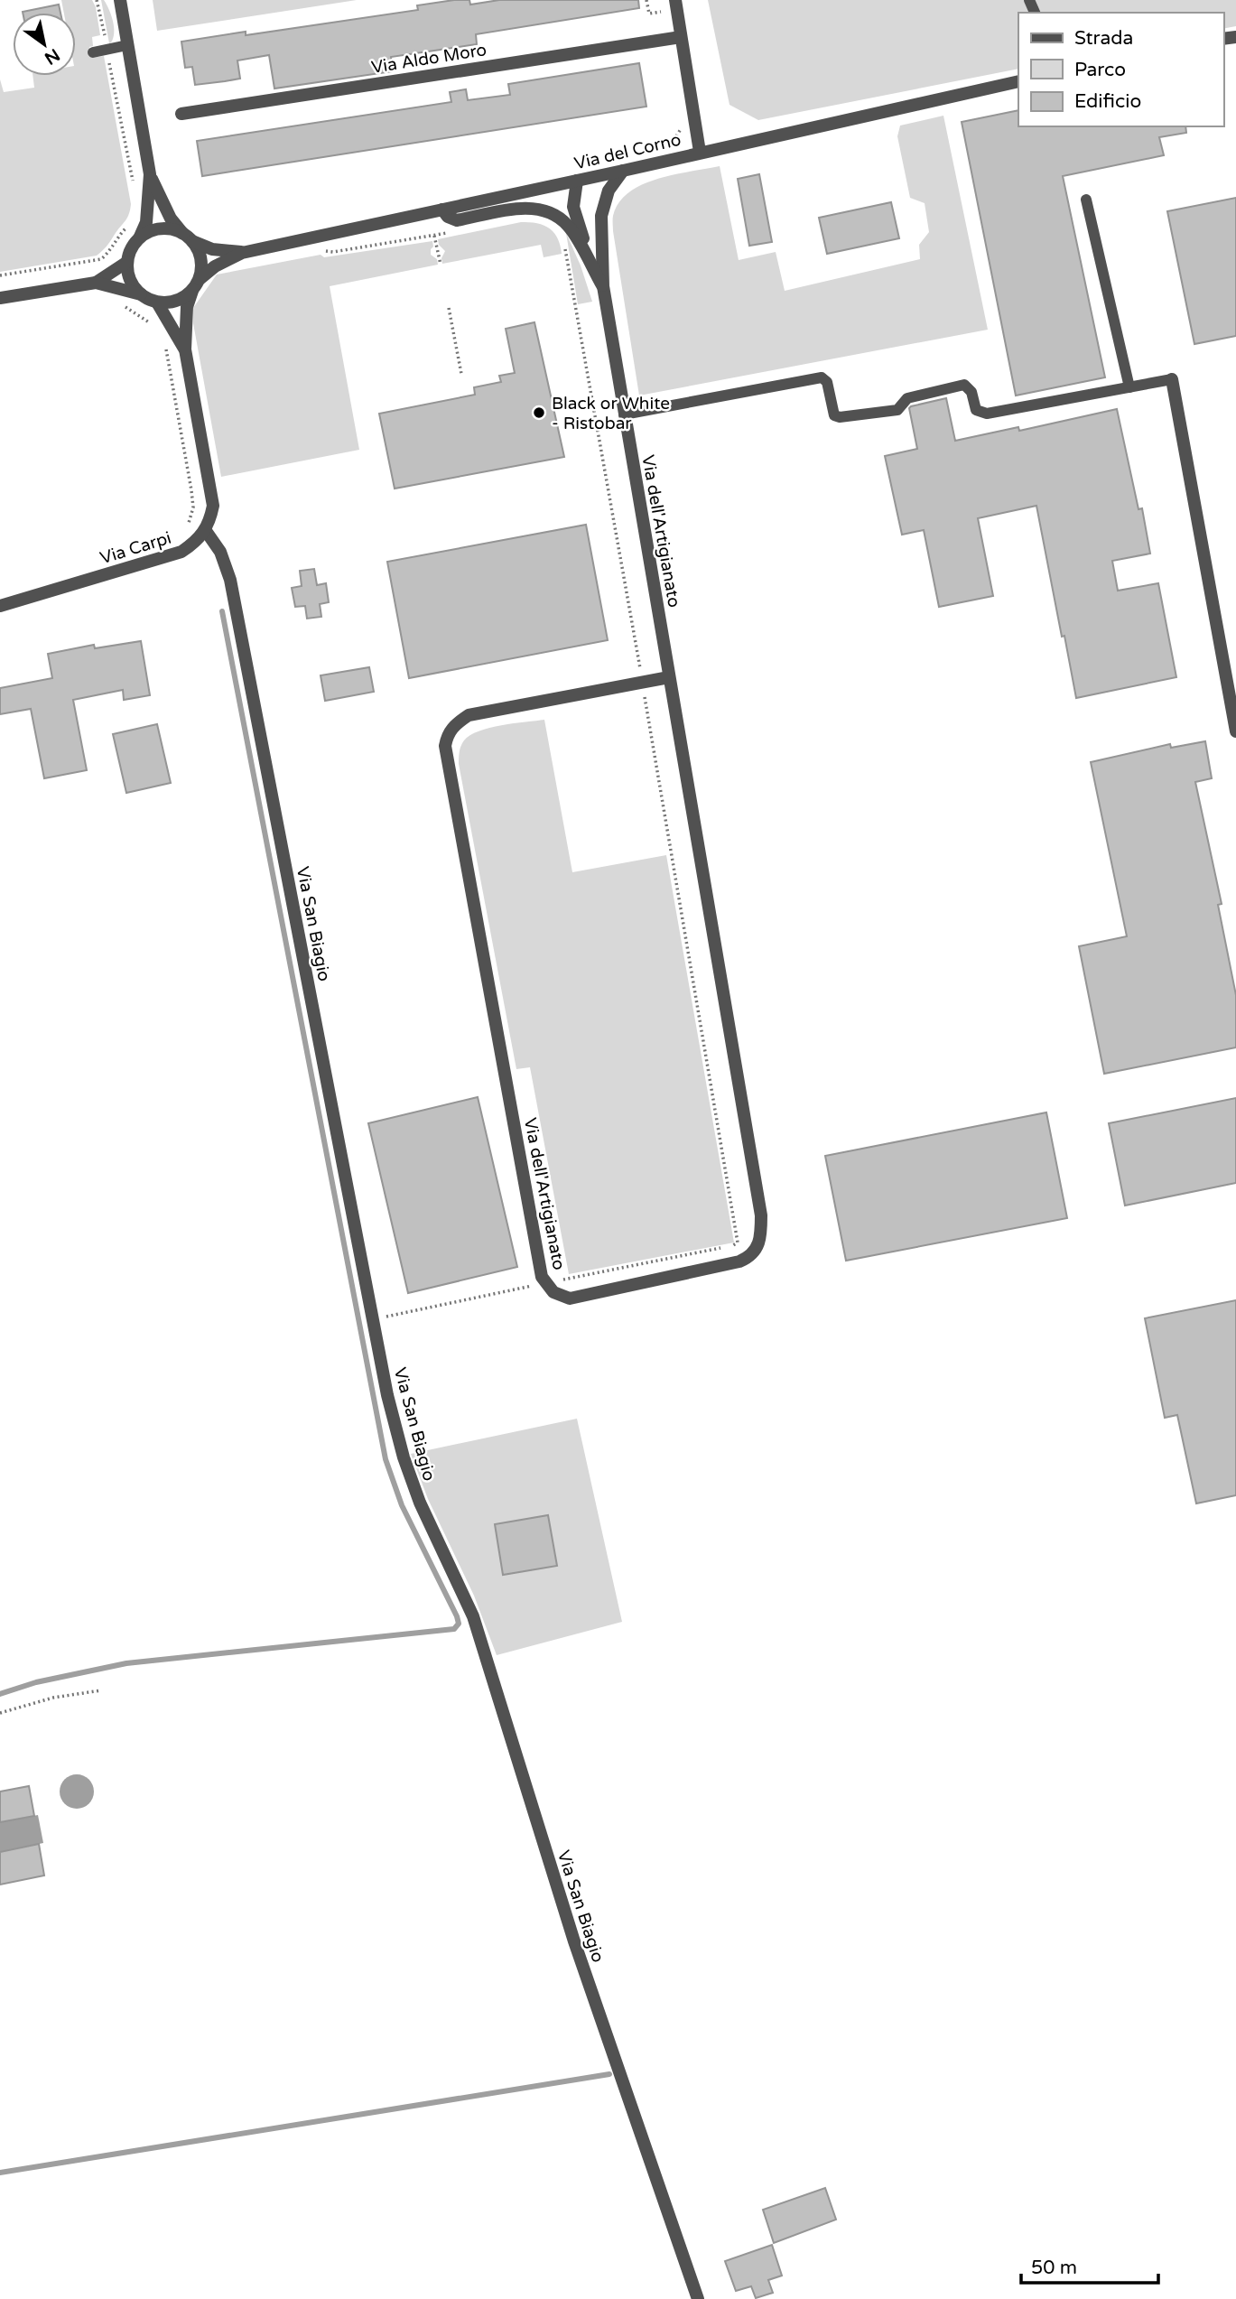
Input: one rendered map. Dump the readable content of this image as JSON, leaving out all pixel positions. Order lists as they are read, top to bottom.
{
  "streets": {
    "street": [
      "Via Aldo Moro",
      "Via del Corno",
      "Via dell'Artigianato",
      "Via Carpi",
      "Via San Biagio"
    ]
  },
  "crossings": [
    ["Via del Corno", "Via dell'Artigianato"],
    ["Via Carpi", "Via San Biagio"]
  ],
  "places": ["Black or White - Ristobar"],
  "legend": ["Strada", "Parco", "Edificio"],
  "scale_bar": "50 m",
  "north": "bottom right"
}
